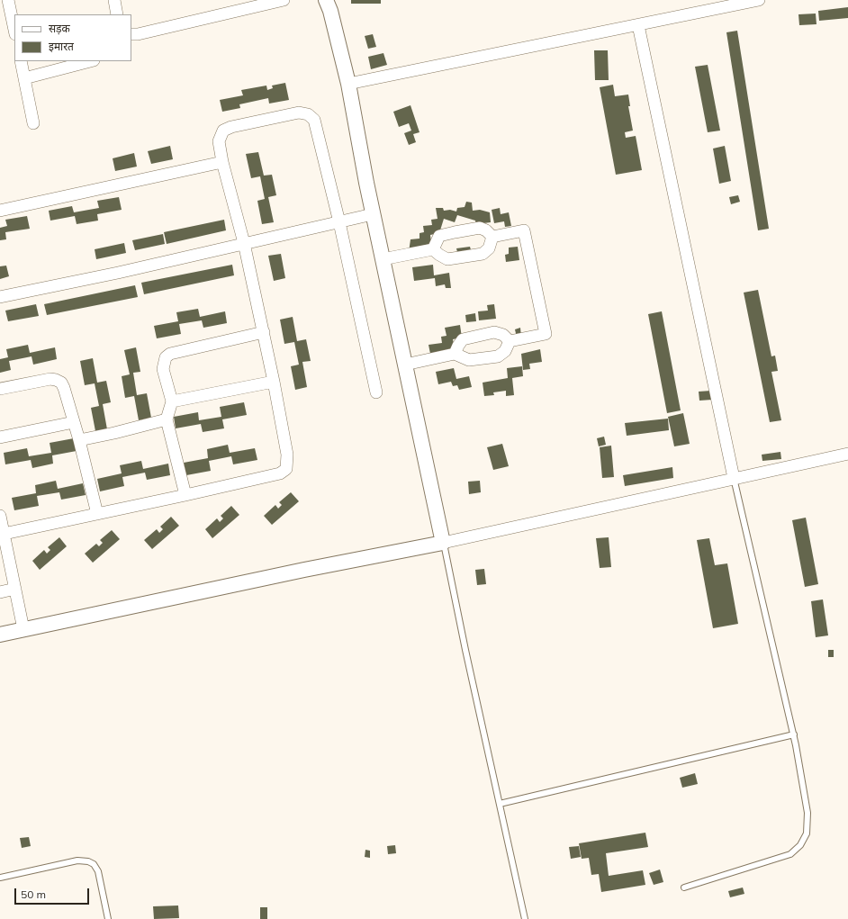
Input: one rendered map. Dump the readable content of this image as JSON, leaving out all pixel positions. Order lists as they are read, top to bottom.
{
  "legend": ["सड़क", "इमारत"],
  "scale_bar": "50 m"
}
